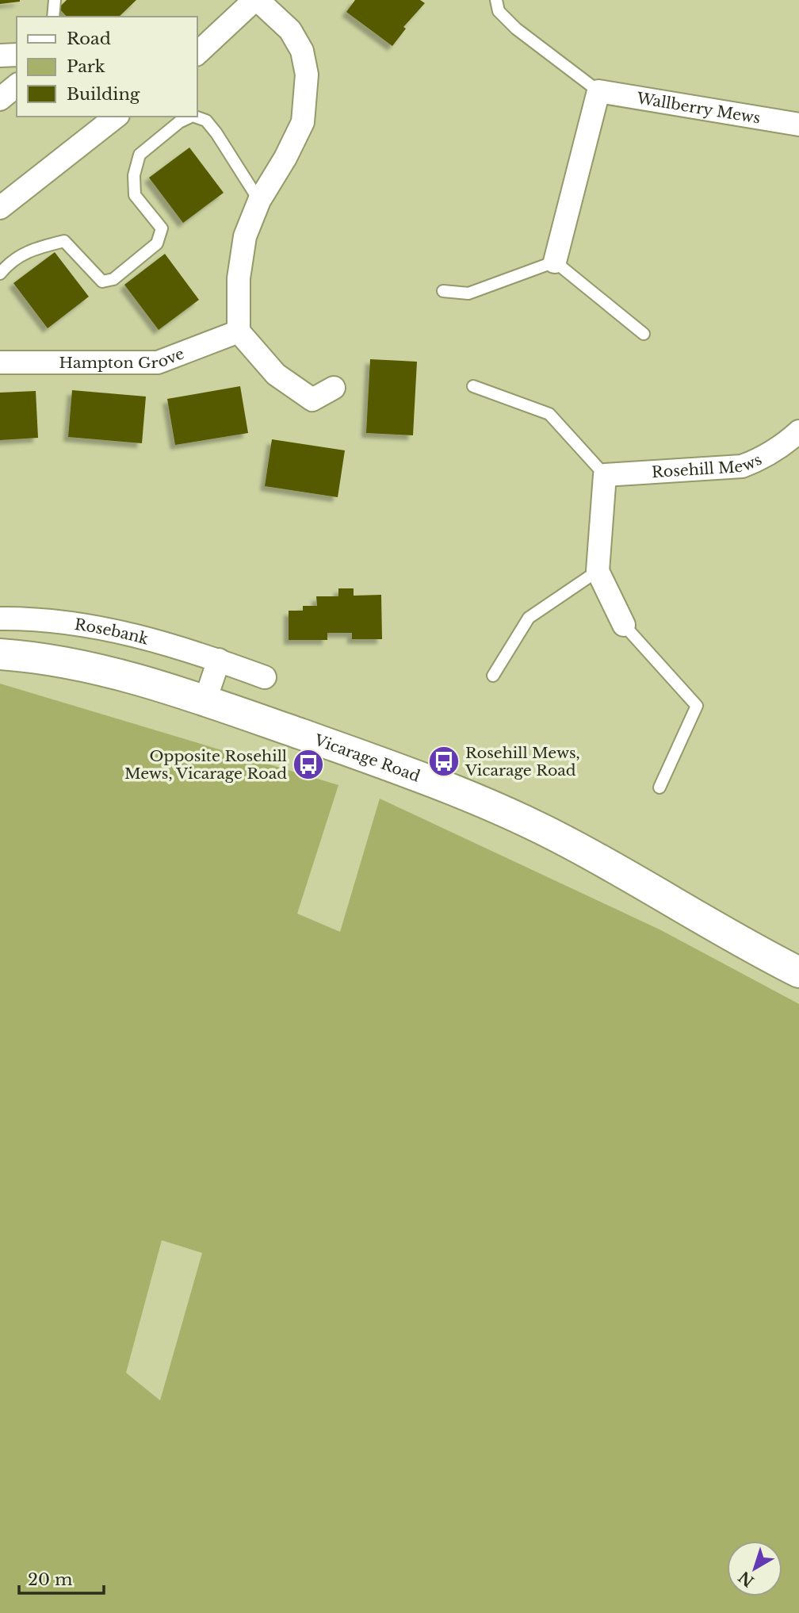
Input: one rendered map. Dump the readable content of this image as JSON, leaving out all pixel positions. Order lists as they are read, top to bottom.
{
  "streets": {
    "highway": ["Vicarage Road"],
    "street": [
      "Wallberry Mews",
      "Hampton Grove",
      "Rosehill Mews",
      "Rosebank"
    ]
  },
  "places": {
    "bus stop": ["Rosehill Mews, Vicarage Road", "Opposite Rosehill Mews, Vicarage Road"]
  },
  "legend": ["Road", "Park", "Building"],
  "scale_bar": "20 m",
  "north": "bottom left"
}
